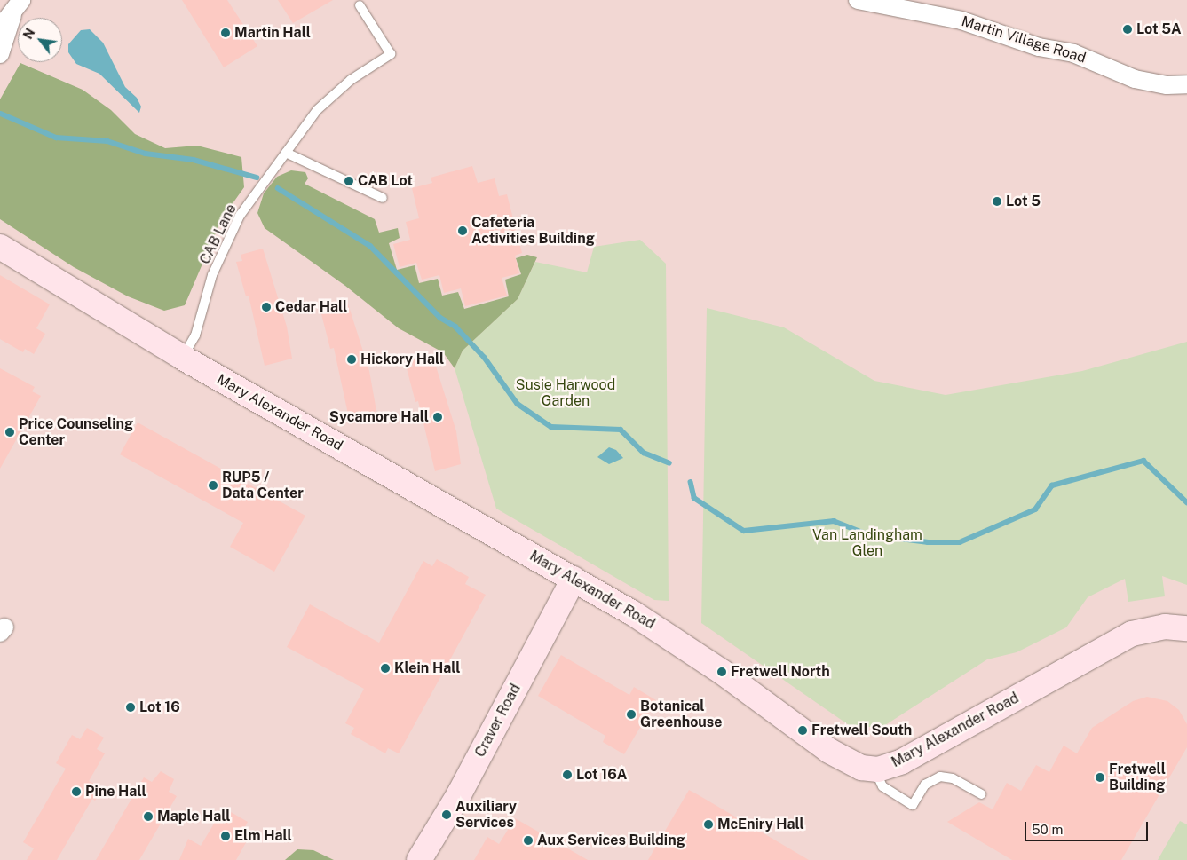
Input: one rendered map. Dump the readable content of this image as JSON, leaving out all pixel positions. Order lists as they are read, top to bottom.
{
  "streets": {
    "street": ["Martin Village Road", "Mary Alexander Road", "Craver Road"],
    "lane": ["CAB Lane"]
  },
  "crossings": [
    ["CAB Lane", "Mary Alexander Road"],
    ["Mary Alexander Road", "Craver Road"]
  ],
  "parks": ["Susie Harwood Garden", "Van Landingham Glen"],
  "places": [
    "Lot 5A",
    "Martin Hall",
    "CAB Lot",
    "Lot 5",
    "Cafeteria Activities Building",
    "Cedar Hall",
    "Hickory Hall",
    "Sycamore Hall",
    "Price Counseling Center",
    "RUP5 / Data Center",
    "Klein Hall",
    "Fretwell North",
    "Lot 16",
    "Botanical Greenhouse",
    "Fretwell South",
    "Lot 16A",
    "Fretwell Building",
    "Pine Hall",
    "Auxiliary Services",
    "Maple Hall",
    "McEniry Hall",
    "Elm Hall",
    "Aux Services Building"
  ],
  "scale_bar": "50 m",
  "north": "top left"
}
